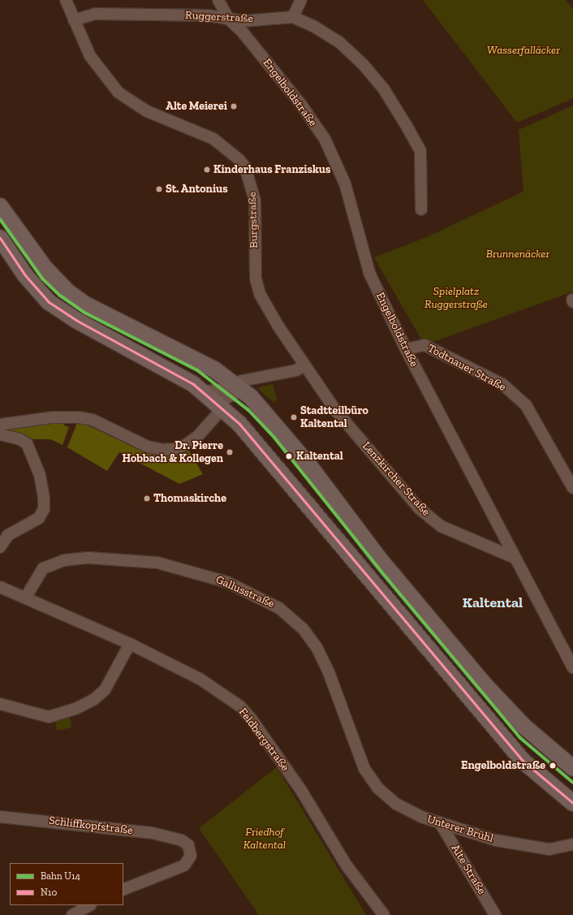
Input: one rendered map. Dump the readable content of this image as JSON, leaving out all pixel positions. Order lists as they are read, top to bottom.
{
  "streets": {
    "street": [
      "Ruggerstraße",
      "Engelboldstraße",
      "Burgstraße",
      "Todtnauer Straße",
      "Lenzkircher Straße",
      "Gallusstraße",
      "Feldbergstraße",
      "Schliffkopfstraße",
      "Unterer Brühl",
      "Alte Straße"
    ]
  },
  "crossings": [
    ["Ruggerstraße", "Engelboldstraße"],
    ["Ruggerstraße", "Burgstraße"],
    ["Engelboldstraße", "Todtnauer Straße"],
    ["Engelboldstraße", "Lenzkircher Straße"],
    ["Burgstraße", "Lenzkircher Straße"],
    ["Gallusstraße", "Feldbergstraße"],
    ["Gallusstraße", "Unterer Brühl"],
    ["Unterer Brühl", "Alte Straße"]
  ],
  "districts": ["Kaltental"],
  "parks": [
    "Wasserfalläcker",
    "Brunnenäcker",
    "Spielplatz Ruggerstraße",
    "Friedhof Kaltental"
  ],
  "places": [
    "Alte Meierei",
    "Kinderhaus Franziskus",
    "St. Antonius",
    "Stadtteilbüro Kaltental",
    "Dr. Pierre Hobbach & Kollegen",
    "Kaltental",
    "Thomaskirche",
    "Engelboldstraße"
  ],
  "lines": ["rail line U14", "transit line N10"],
  "legend": ["Bahn U14", "N10"]
}
